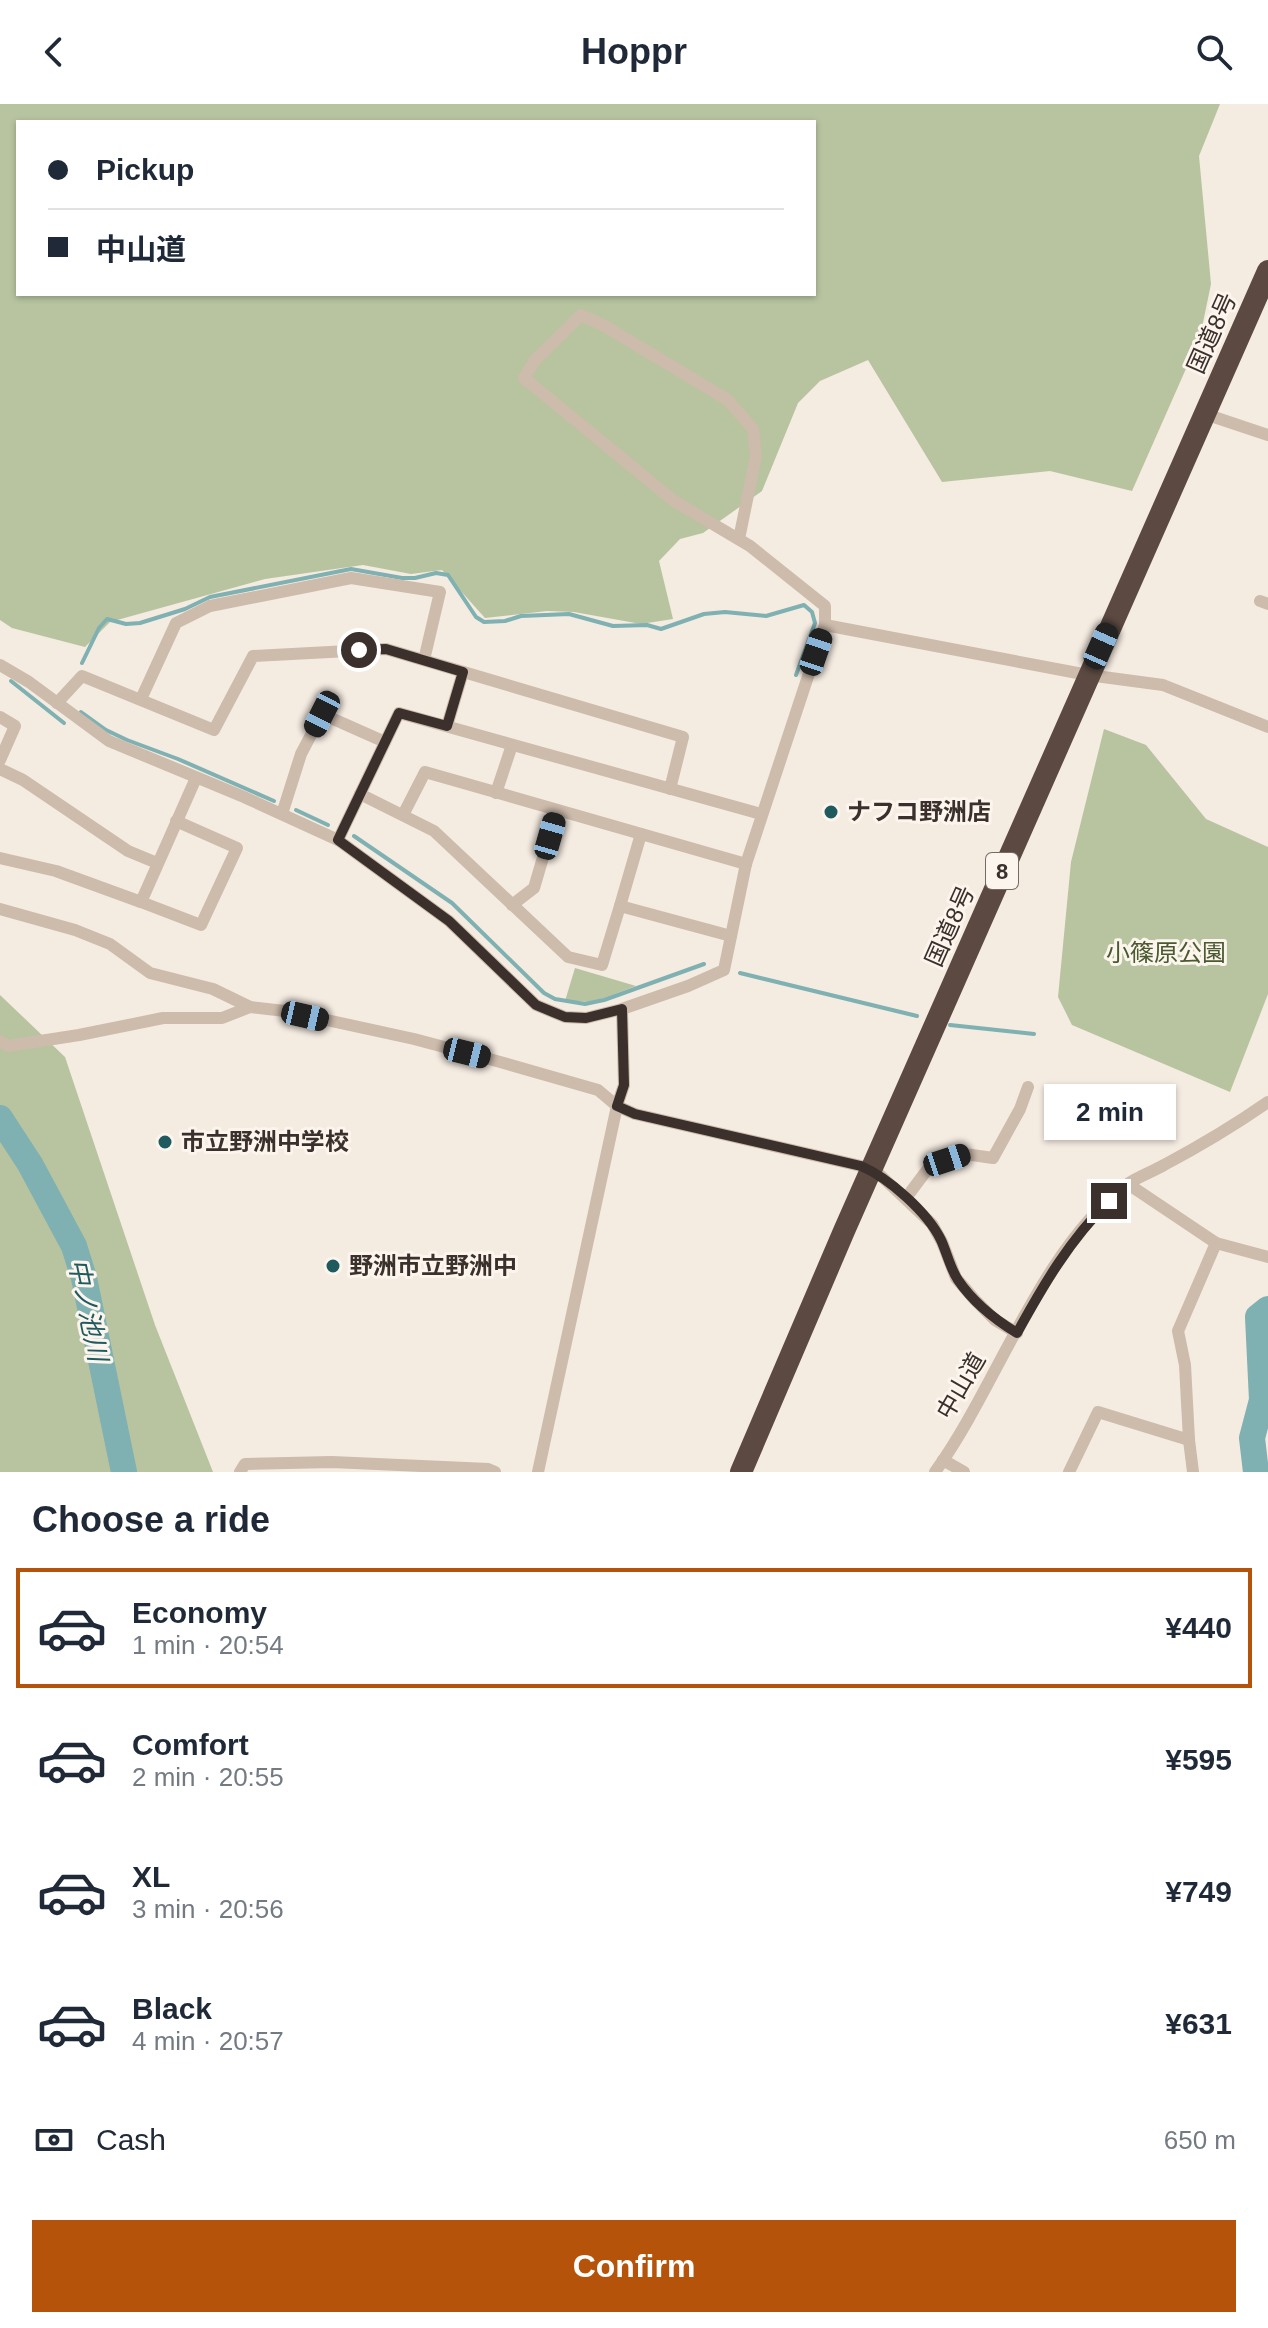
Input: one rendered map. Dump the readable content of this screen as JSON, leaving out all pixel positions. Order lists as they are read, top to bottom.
{
  "streets": {
    "highway": ["国道8号", "8"],
    "street": ["中山道"]
  },
  "water": ["中ノ池川"],
  "parks": ["小篠原公園"],
  "places": ["ナフコ野洲店", "市立野洲中学校", "野洲市立野洲中"],
  "page": {
    "header": "Hoppr",
    "banner": ["Pickup", "中山道"],
    "bubble": "2 min",
    "heading": "Choose a ride",
    "list": [
      {
        "name": "Economy",
        "note": "1 min · 20:54",
        "value": "¥440"
      },
      {
        "name": "Comfort",
        "note": "2 min · 20:55",
        "value": "¥595"
      },
      {
        "name": "XL",
        "note": "3 min · 20:56",
        "value": "¥749"
      },
      {
        "name": "Black",
        "note": "4 min · 20:57",
        "value": "¥631"
      }
    ],
    "pay": ["Cash", "650 m"],
    "buttons": "Confirm"
  }
}
